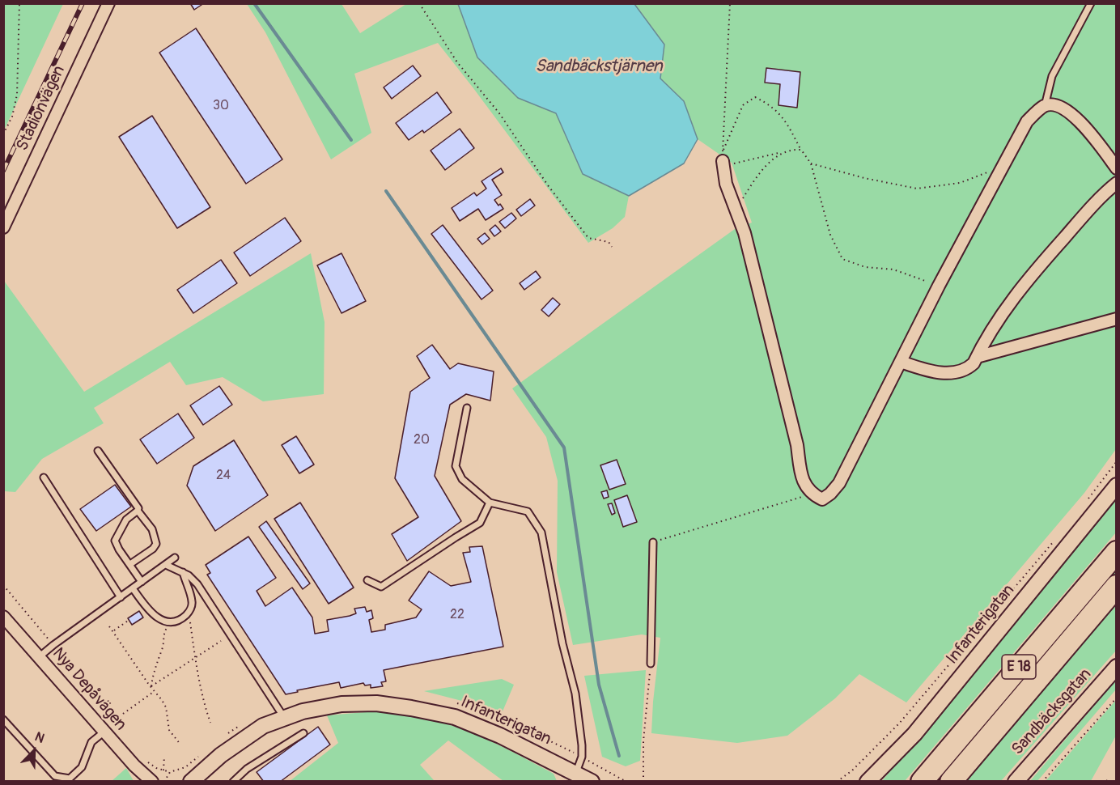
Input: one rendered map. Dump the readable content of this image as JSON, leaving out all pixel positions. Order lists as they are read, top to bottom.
{
  "streets": {
    "highway": ["E 18"],
    "street": [
      "Stadionvägen",
      "Infanterigatan",
      "Nya Depåvägen",
      "Sandbäcksgatan"
    ]
  },
  "water": ["Sandbäckstjärnen"],
  "house_numbers": [
    "30",
    "20",
    "24",
    "22"
  ],
  "north": "top right"
}
